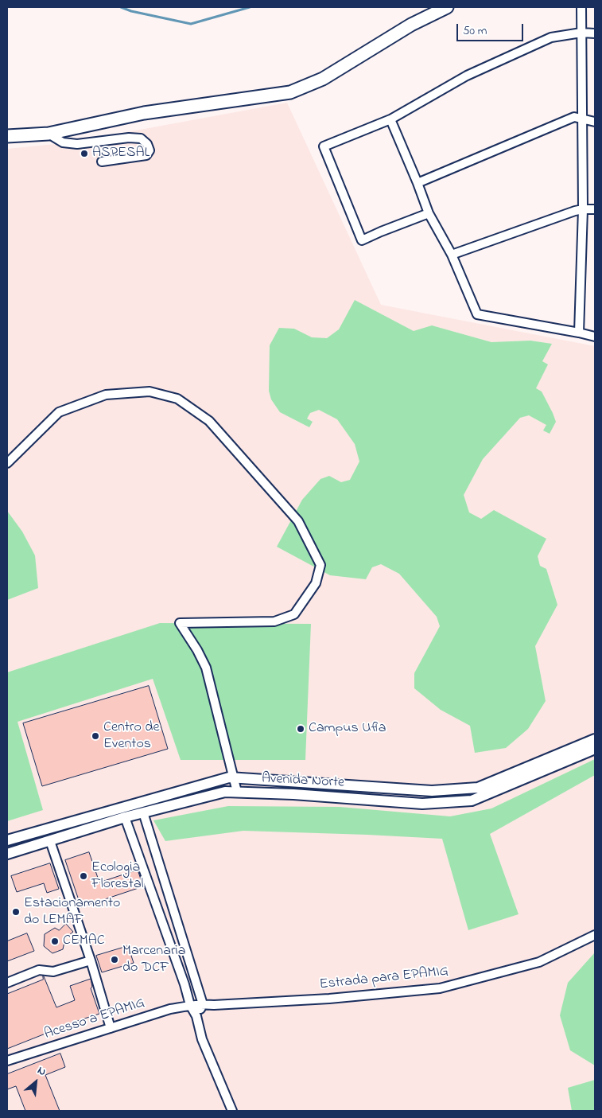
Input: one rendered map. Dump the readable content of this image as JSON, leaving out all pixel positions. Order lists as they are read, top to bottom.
{
  "streets": {
    "street": ["Avenida Norte", "Estrada para EPAMIG", "Acesso a EPAMIG"]
  },
  "crossings": [
    ["Estrada para EPAMIG", "Acesso a EPAMIG"]
  ],
  "places": [
    "ASPESAL",
    "Campus Ufla",
    "Centro de Eventos",
    "Ecologia Florestal",
    "Estacionamento do LEMAF",
    "CEMAC",
    "Marcenaria do DCF"
  ],
  "scale_bar": "50 m",
  "north": "top right"
}
